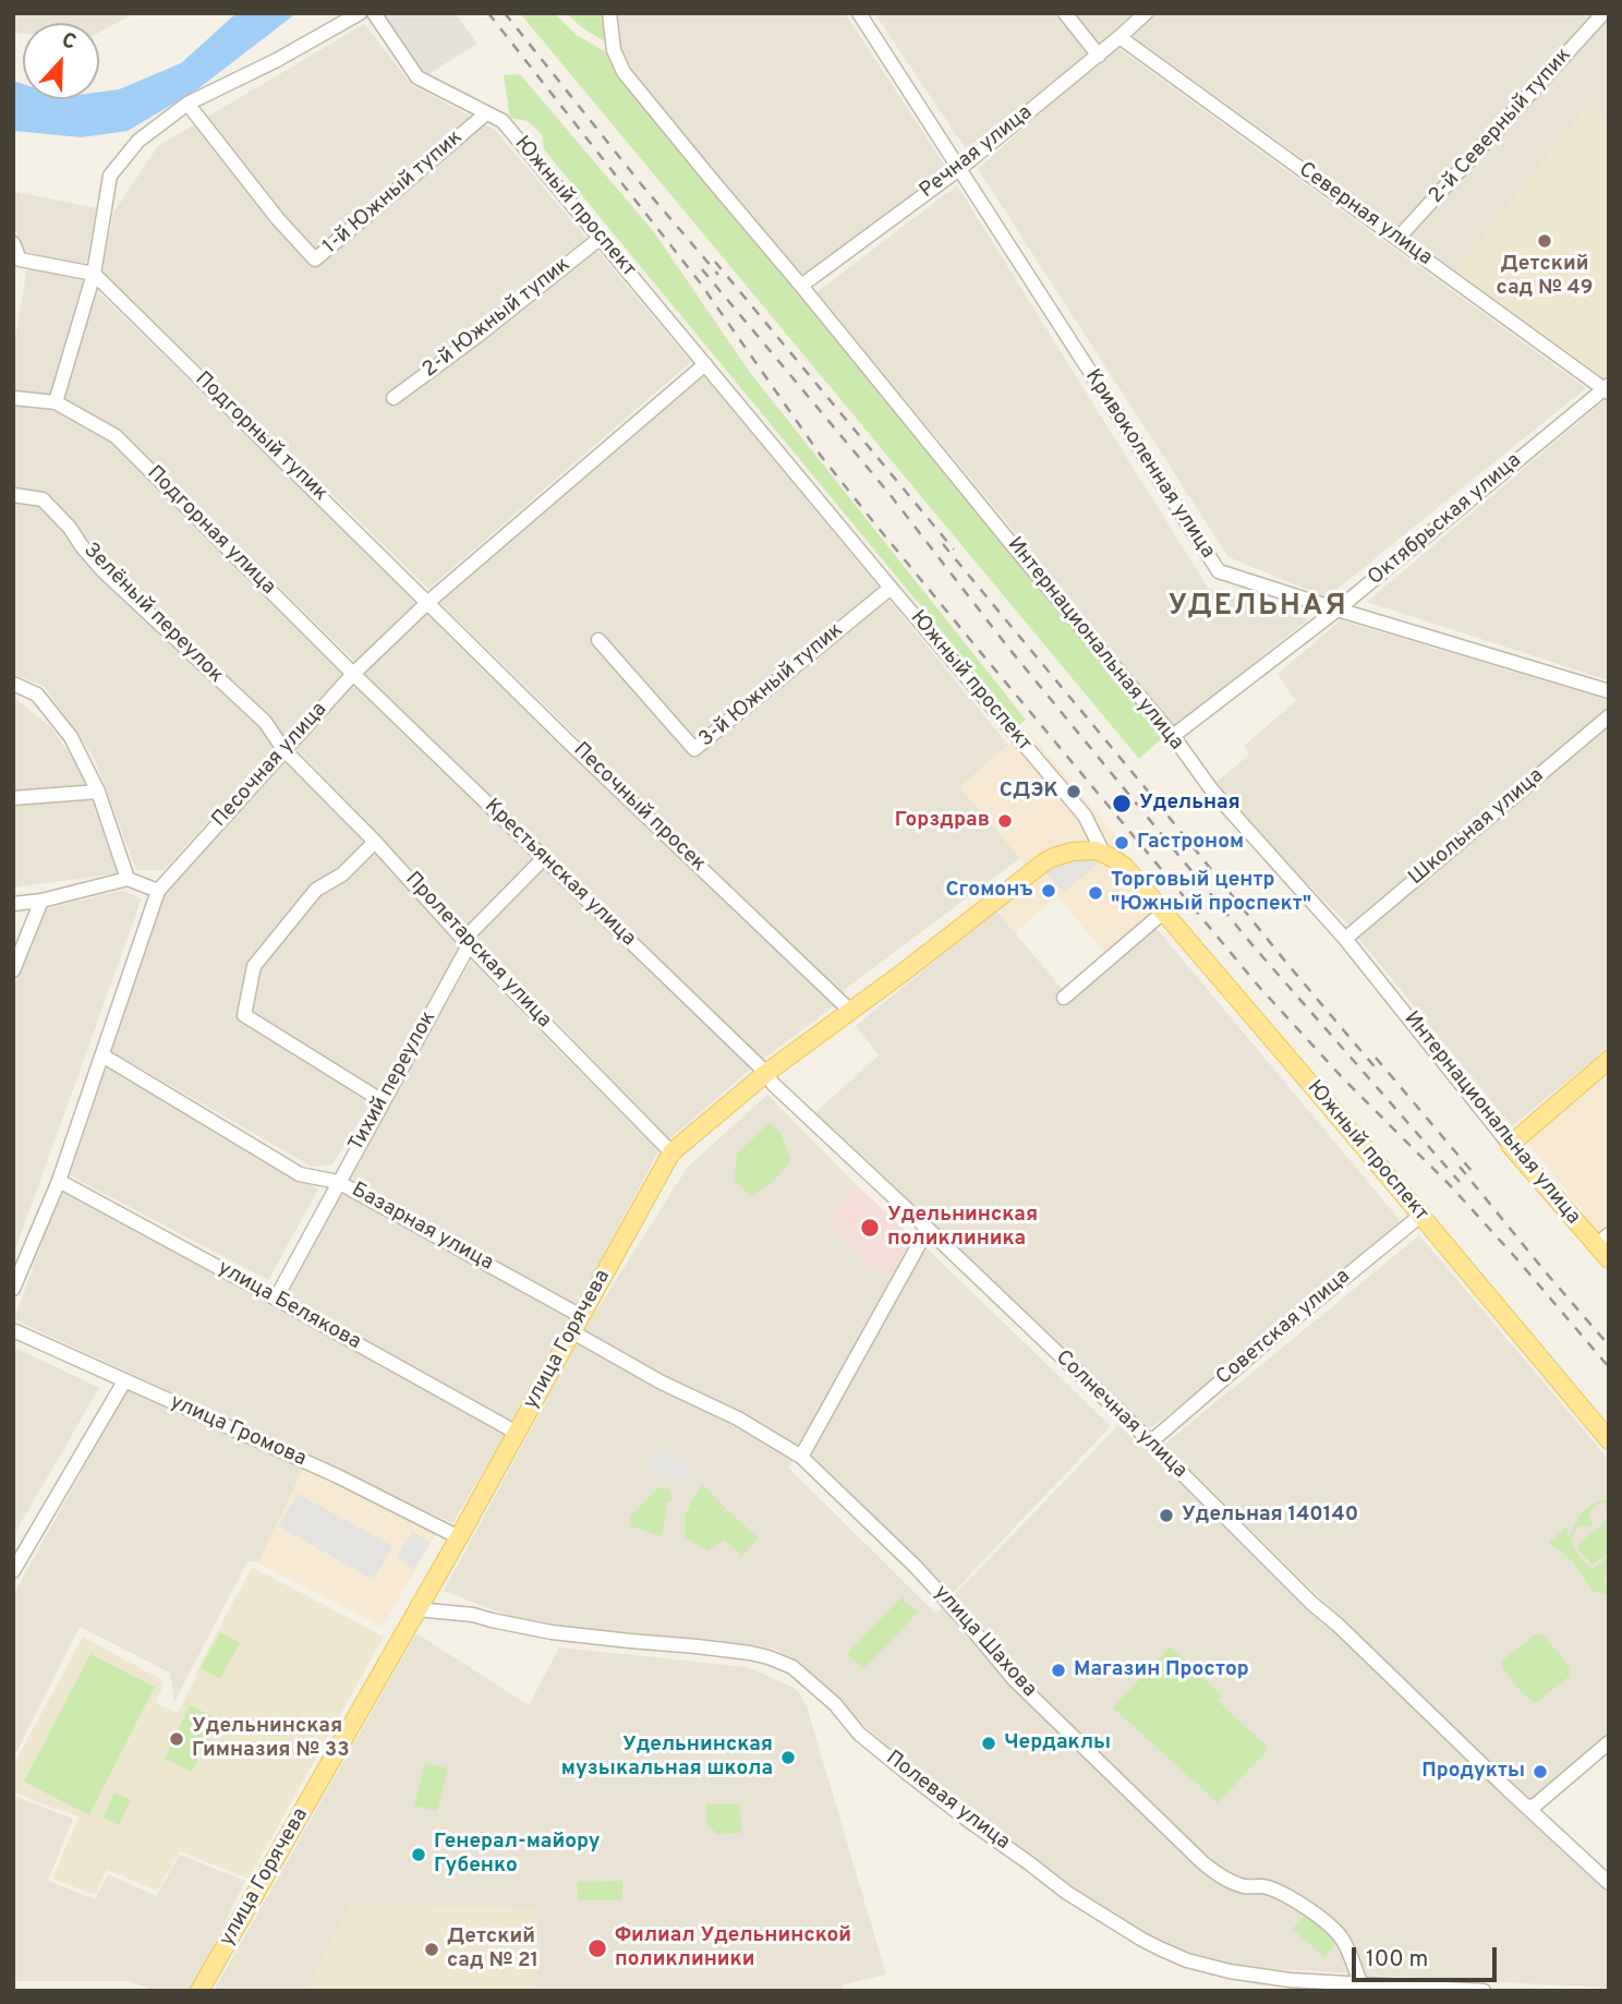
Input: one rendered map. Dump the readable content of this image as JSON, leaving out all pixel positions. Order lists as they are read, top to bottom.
{
  "streets": {
    "main road": ["Южный проспект", "Интернациональная улица", "улица Горячева"],
    "street": [
      "2-й Северный тупик",
      "Речная улица",
      "1-й Южный тупик",
      "Северная улица",
      "2-й Южный тупик",
      "Подгорный тупик",
      "Кривоколенная улица",
      "Октябрьская улица",
      "Подгорная улица",
      "Зелёный переулок",
      "3-й Южный тупик",
      "Песочная улица",
      "Песочный просек",
      "Школьная улица",
      "Крестьянская улица",
      "Пролетарская улица",
      "Тихий переулок",
      "Базарная улица",
      "улица Белякова",
      "Советская улица",
      "Солнечная улица",
      "улица Громова",
      "улица Шахова",
      "Полевая улица"
    ]
  },
  "crossings": [
    ["2-й Северный тупик", "Северная улица"],
    ["Речная улица", "Северная улица"],
    ["Речная улица", "Кривоколенная улица"],
    ["Речная улица", "Интернациональная улица"],
    ["1-й Южный тупик", "Южный проспект"],
    ["Южный проспект", "2-й Южный тупик"],
    ["Южный проспект", "3-й Южный тупик"],
    ["Южный проспект", "Песочная улица"],
    ["Южный проспект", "Советская улица"],
    ["Южный проспект", "улица Горячева"],
    ["Северная улица", "Октябрьская улица"],
    ["Подгорный тупик", "Песочная улица"],
    ["Подгорный тупик", "Песочный просек"],
    ["Кривоколенная улица", "Октябрьская улица"],
    ["Октябрьская улица", "Интернациональная улица"],
    ["Подгорная улица", "Песочная улица"],
    ["Подгорная улица", "Крестьянская улица"],
    ["Зелёный переулок", "Песочная улица"],
    ["Зелёный переулок", "Пролетарская улица"],
    ["Интернациональная улица", "Школьная улица"],
    ["Песочная улица", "Песочный просек"],
    ["Песочная улица", "Крестьянская улица"],
    ["Песочная улица", "Пролетарская улица"],
    ["Песочная улица", "Базарная улица"],
    ["Песочная улица", "улица Белякова"],
    ["Песочный просек", "улица Горячева"],
    ["Крестьянская улица", "Тихий переулок"],
    ["Крестьянская улица", "улица Горячева"],
    ["Крестьянская улица", "Солнечная улица"],
    ["Пролетарская улица", "Тихий переулок"],
    ["Пролетарская улица", "улица Горячева"],
    ["Тихий переулок", "Базарная улица"],
    ["Тихий переулок", "улица Белякова"],
    ["Базарная улица", "улица Горячева"],
    ["улица Белякова", "улица Горячева"],
    ["Советская улица", "Солнечная улица"],
    ["улица Горячева", "Солнечная улица"],
    ["улица Горячева", "улица Громова"],
    ["улица Горячева", "улица Шахова"],
    ["улица Горячева", "Полевая улица"],
    ["улица Шахова", "Полевая улица"]
  ],
  "districts": ["УДЕЛЬНАЯ"],
  "places": [
    "Детский сад № 49",
    "СДЭК",
    "Удельная",
    "Горздрав",
    "Гастроном",
    "Сгомонъ",
    "Торговый центр \"Южный проспект\"",
    "Удельнинская поликлиника",
    "Удельная 140140",
    "Магазин Простор",
    "Удельнинская Гимназия № 33",
    "Чердаклы",
    "Удельнинская музыкальная школа",
    "Продукты",
    "Генерал-майору Губенко",
    "Филиал Удельнинской поликлиники",
    "Детский сад № 21"
  ],
  "scale_bar": "100 m",
  "north": "top"
}
